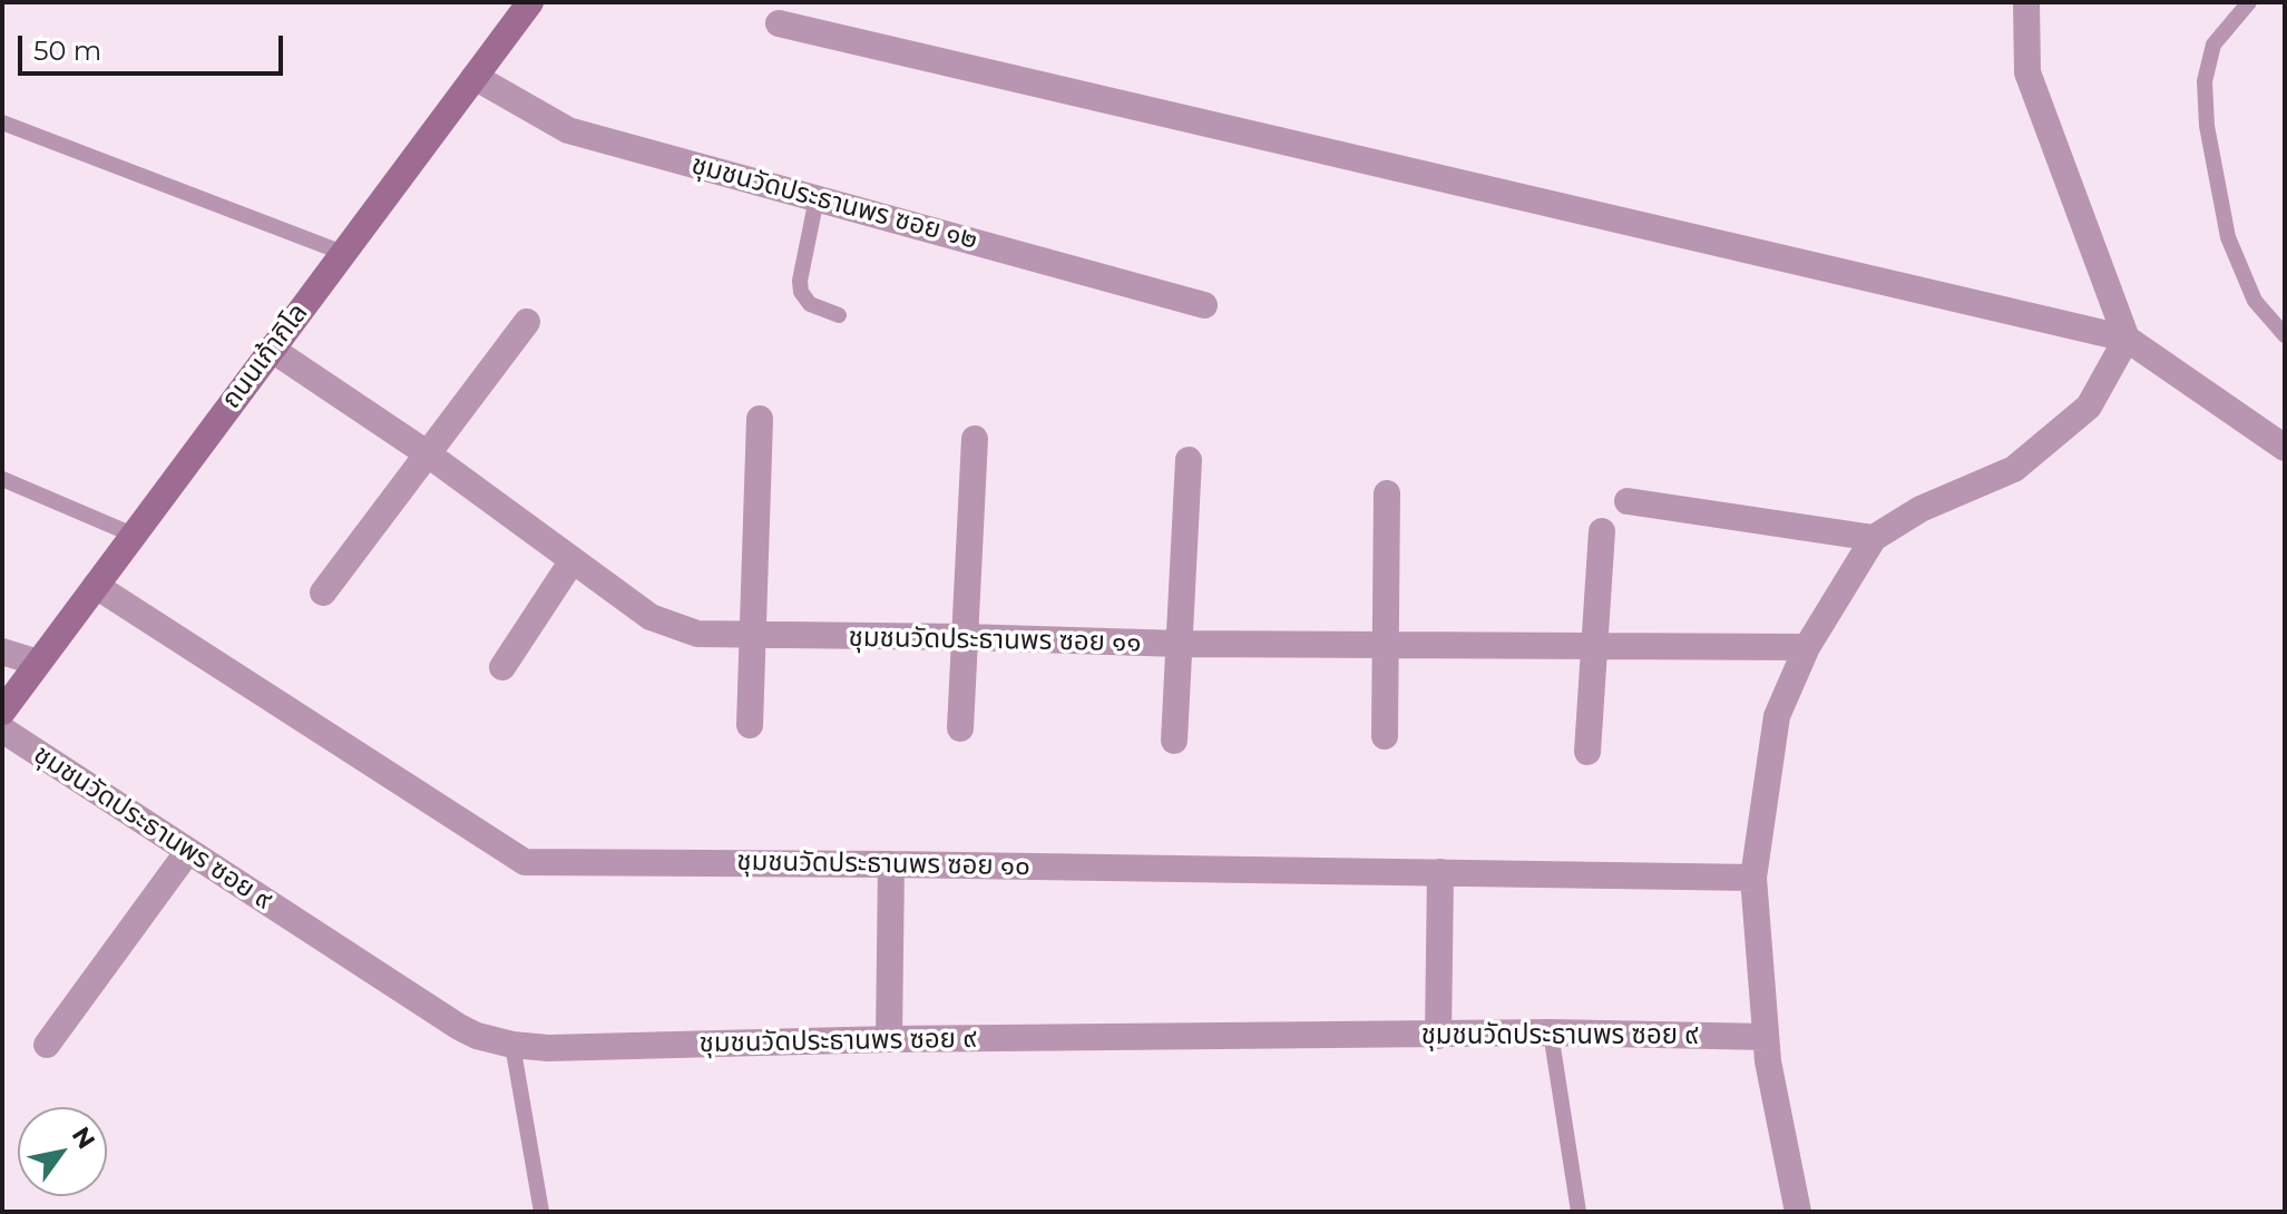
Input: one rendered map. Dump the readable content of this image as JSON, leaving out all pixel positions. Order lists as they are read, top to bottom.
{
  "streets": {
    "main road": ["ถนนเก้ากิโล"],
    "street": [
      "ชุมชนวัดประธานพร ซอย ๑๒",
      "ชุมชนวัดประธานพร ซอย ๑๑",
      "ชุมชนวัดประธานพร ซอย ๙",
      "ชุมชนวัดประธานพร ซอย ๑๐"
    ]
  },
  "crossings": [
    ["ชุมชนวัดประธานพร ซอย ๑๒", "ถนนเก้ากิโล"],
    ["ถนนเก้ากิโล", "ชุมชนวัดประธานพร ซอย ๑๑"],
    ["ถนนเก้ากิโล", "ชุมชนวัดประธานพร ซอย ๑๐"]
  ],
  "scale_bar": "50 m",
  "north": "top right"
}
